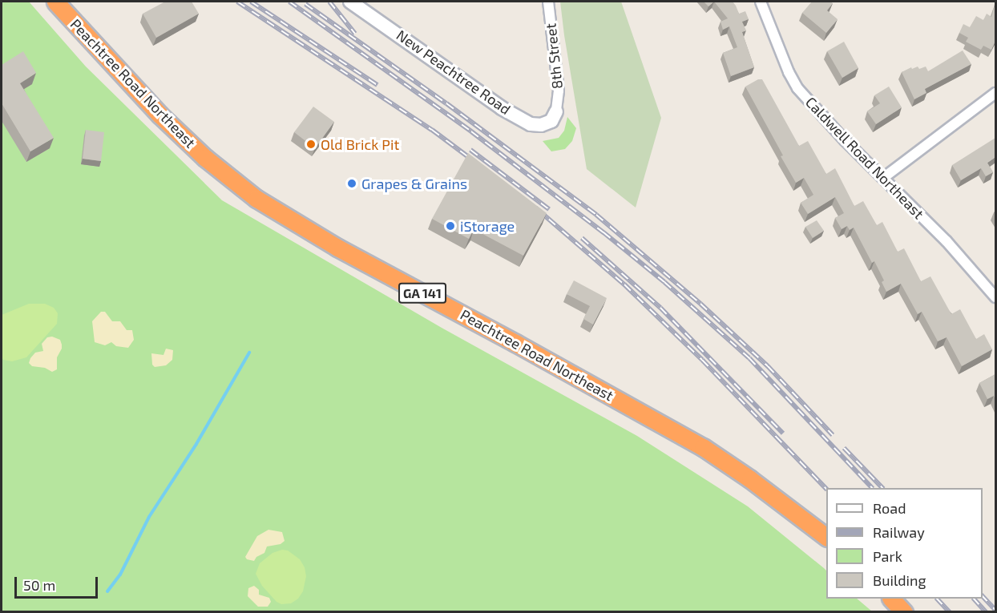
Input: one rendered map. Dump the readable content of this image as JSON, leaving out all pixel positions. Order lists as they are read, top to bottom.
{
  "streets": {
    "highway": ["Peachtree Road Northeast", "GA 141"],
    "street": ["8th Street", "New Peachtree Road", "Caldwell Road Northeast"]
  },
  "crossings": [
    ["8th Street", "New Peachtree Road"]
  ],
  "places": ["Old Brick Pit", "Grapes & Grains", "iStorage"],
  "legend": [
    "Road",
    "Railway",
    "Park",
    "Building"
  ],
  "scale_bar": "50 m"
}
